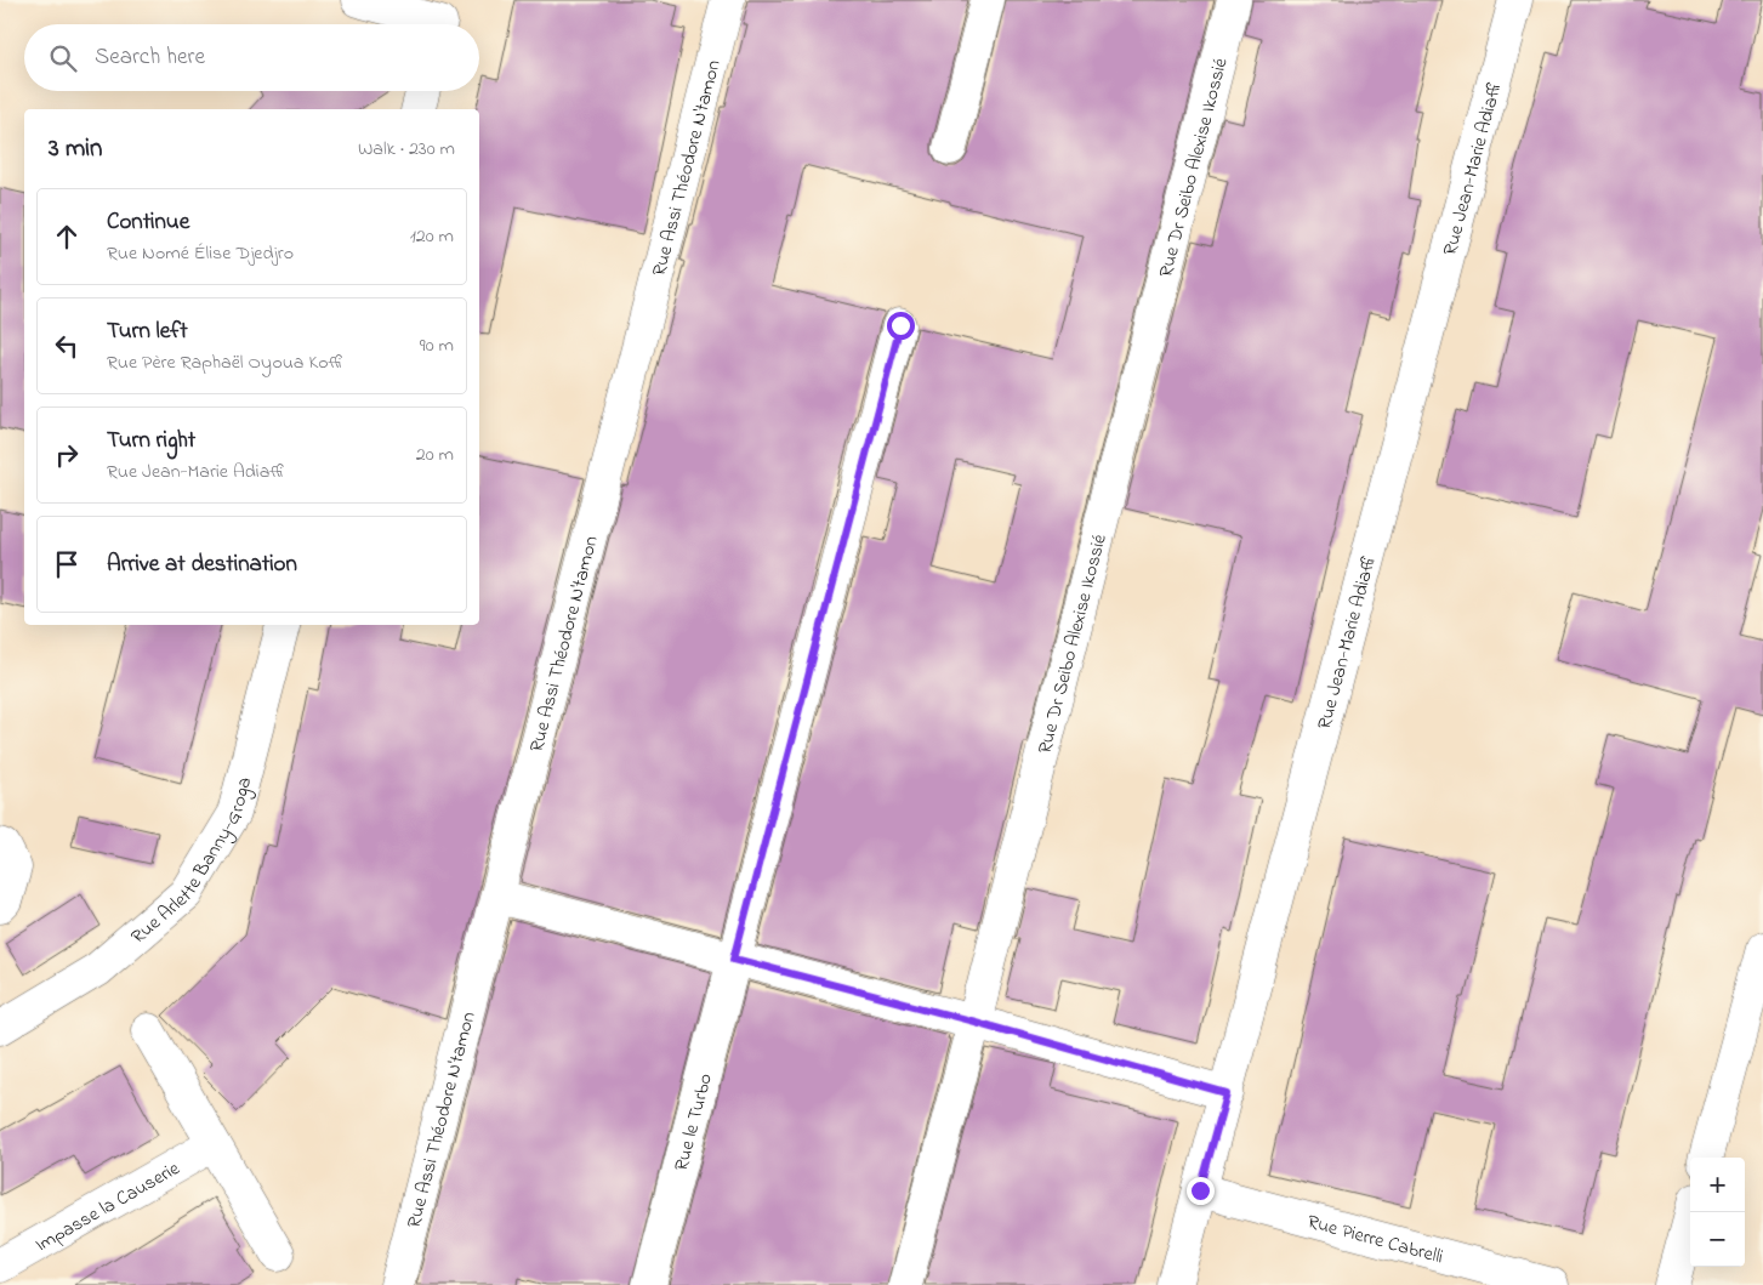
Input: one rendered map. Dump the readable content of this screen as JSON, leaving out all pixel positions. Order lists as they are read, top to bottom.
{
  "streets": {
    "street": [
      "Rue Assi Théodore N'tamon",
      "Rue Dr Seibo Alexise Ikossié",
      "Rue Jean-Marie Adiaffi",
      "Rue Arlette Banny-Groga",
      "Rue le Turbo",
      "Impasse la Causerie",
      "Rue Pierre Cabrelli"
    ]
  },
  "crossings": [
    ["Rue Jean-Marie Adiaffi", "Rue Pierre Cabrelli"]
  ],
  "page": {
    "search": "Search here",
    "heading": ["3 min", "Walk · 230 m"],
    "list": [
      ["Continue", "Rue Nomé Élise Djedjro", "120 m"],
      ["Turn left", "Rue Père Raphaël Oyoua Koffi", "90 m"],
      ["Turn right", "Rue Jean-Marie Adiaffi", "20 m"],
      "Arrive at destination"
    ],
    "map_buttons": ["+", "−"]
  }
}
